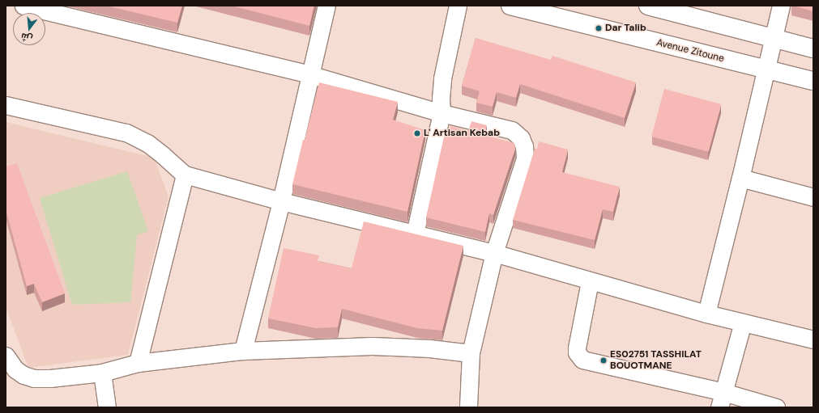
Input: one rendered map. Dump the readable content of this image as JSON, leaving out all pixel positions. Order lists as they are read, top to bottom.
{
  "streets": {
    "main road": ["Avenue Zitoune"]
  },
  "places": ["Dar Talib", "L' Artisan Kebab", "ES02751 TASSHILAT BOUOTMANE"],
  "north": "bottom"
}
